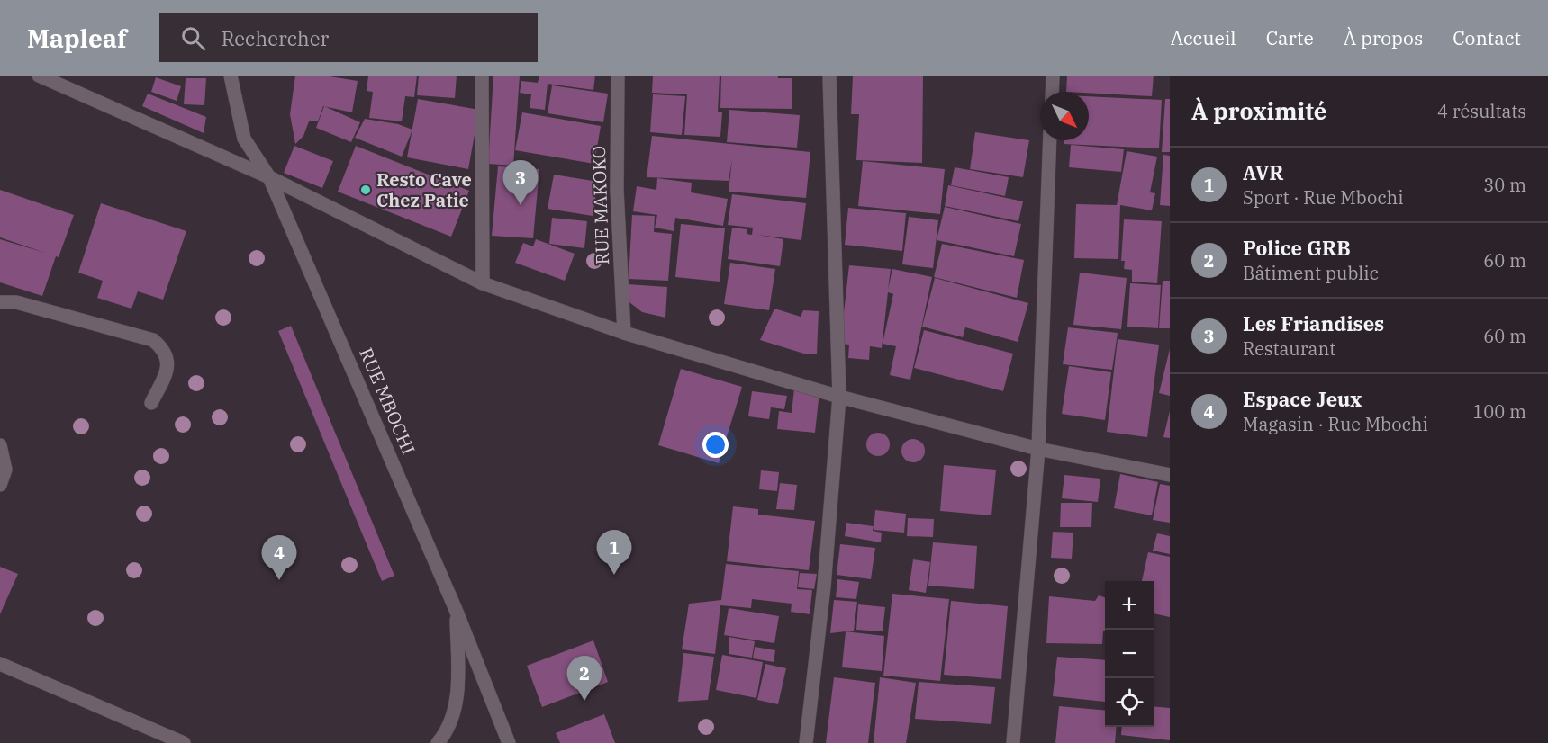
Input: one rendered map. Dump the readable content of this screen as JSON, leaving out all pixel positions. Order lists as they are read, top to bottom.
{
  "streets": {
    "street": ["RUE MAKOKO", "RUE MBOCHI"]
  },
  "places": ["Resto Cave Chez Patie"],
  "north": "bottom right",
  "page": {
    "header": "Mapleaf",
    "search": "Rechercher",
    "nav": [
      "Accueil",
      "Carte",
      "À propos",
      "Contact"
    ],
    "heading": ["À proximité", "4 résultats"],
    "list": [
      {
        "mark": "1",
        "name": "AVR",
        "note": "Sport · Rue Mbochi",
        "value": "30 m"
      },
      {
        "mark": "2",
        "name": "Police GRB",
        "note": "Bâtiment public",
        "value": "60 m"
      },
      {
        "mark": "3",
        "name": "Les Friandises",
        "note": "Restaurant",
        "value": "60 m"
      },
      {
        "mark": "4",
        "name": "Espace Jeux",
        "note": "Magasin · Rue Mbochi",
        "value": "100 m"
      }
    ],
    "pins": [
      "3",
      "1",
      "4",
      "2"
    ],
    "map_buttons": ["+", "−"]
  }
}
